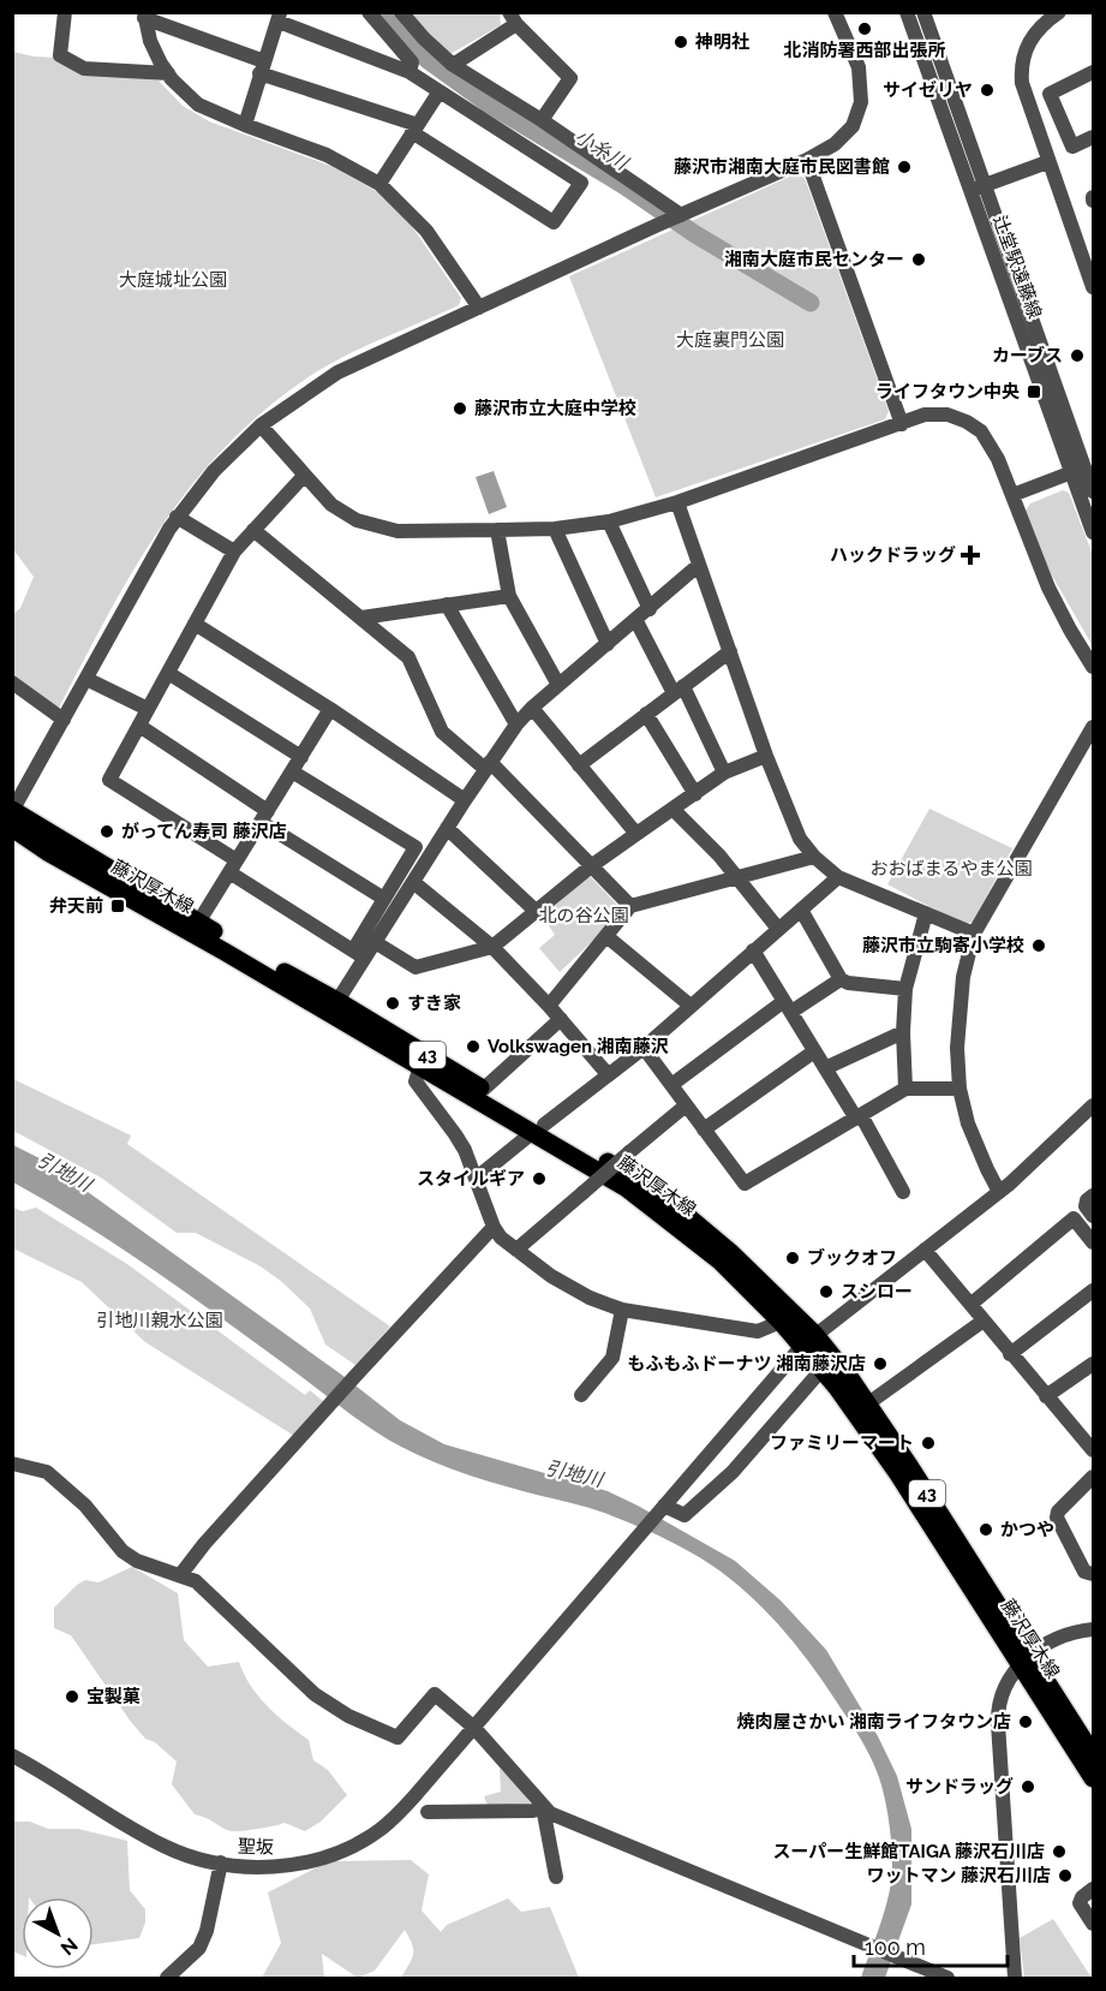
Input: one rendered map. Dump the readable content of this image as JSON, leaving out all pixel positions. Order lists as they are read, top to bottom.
{
  "streets": {
    "main road": ["藤沢厚木線", "43"],
    "street": ["辻堂駅遠藤線", "聖坂"]
  },
  "crossings": [
    ["藤沢厚木線", "聖坂"]
  ],
  "water": ["小糸川", "引地川"],
  "parks": [
    "大庭城址公園",
    "大庭裏門公園",
    "おおばまるやま公園",
    "北の谷公園",
    "引地川親水公園"
  ],
  "places": {
    "other": [
      "北消防署西部出張所",
      "神明社",
      "サイゼリヤ",
      "藤沢市湘南大庭市民図書館",
      "湘南大庭市民センター",
      "カーブス",
      "藤沢市立大庭中学校",
      "がってん寿司 藤沢店",
      "藤沢市立駒寄小学校",
      "すき家",
      "Volkswagen 湘南藤沢",
      "スタイルギア",
      "ブックオフ",
      "スシロー",
      "もふもふドーナツ 湘南藤沢店",
      "ファミリーマート",
      "かつや",
      "宝製菓",
      "焼肉屋さかい 湘南ライフタウン店",
      "サンドラッグ",
      "スーパー生鮮館TAIGA 藤沢石川店",
      "ワットマン 藤沢石川店"
    ],
    "transit": ["ライフタウン中央", "弁天前"],
    "health": ["ハックドラッグ"]
  },
  "scale_bar": "100 m",
  "north": "bottom right"
}
